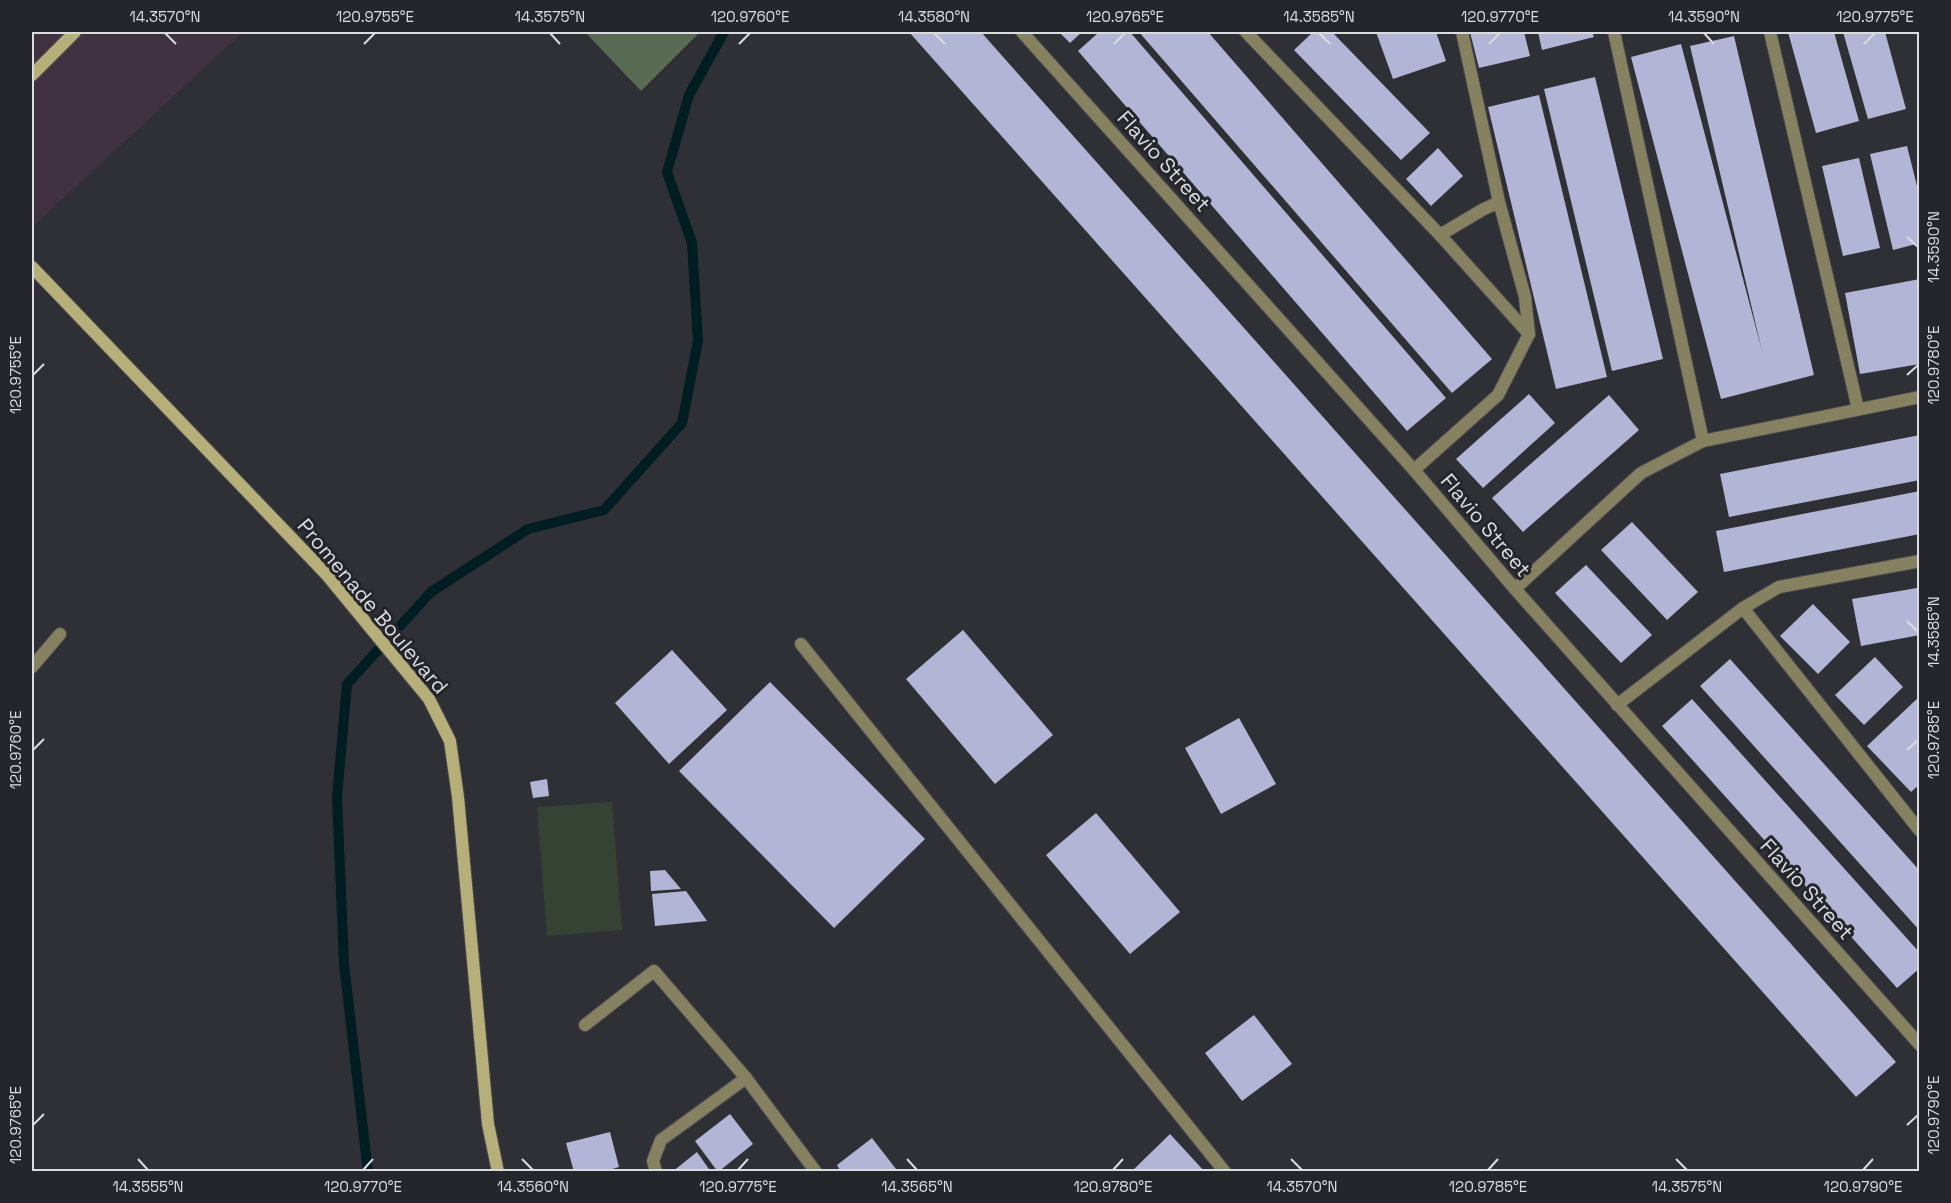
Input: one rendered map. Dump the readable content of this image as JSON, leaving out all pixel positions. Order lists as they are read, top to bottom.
{
  "streets": {
    "main road": ["Promenade Boulevard"],
    "street": ["Flavio Street"]
  },
  "coordinates": [
    "14.3570°N",
    "120.9755°E",
    "14.3575°N",
    "120.9760°E",
    "14.3580°N",
    "120.9765°E",
    "14.3585°N",
    "120.9770°E",
    "14.3590°N",
    "120.9775°E",
    "120.9780°E",
    "120.9785°E",
    "120.9790°E",
    "14.3555°N",
    "14.3560°N",
    "14.3565°N"
  ]
}
